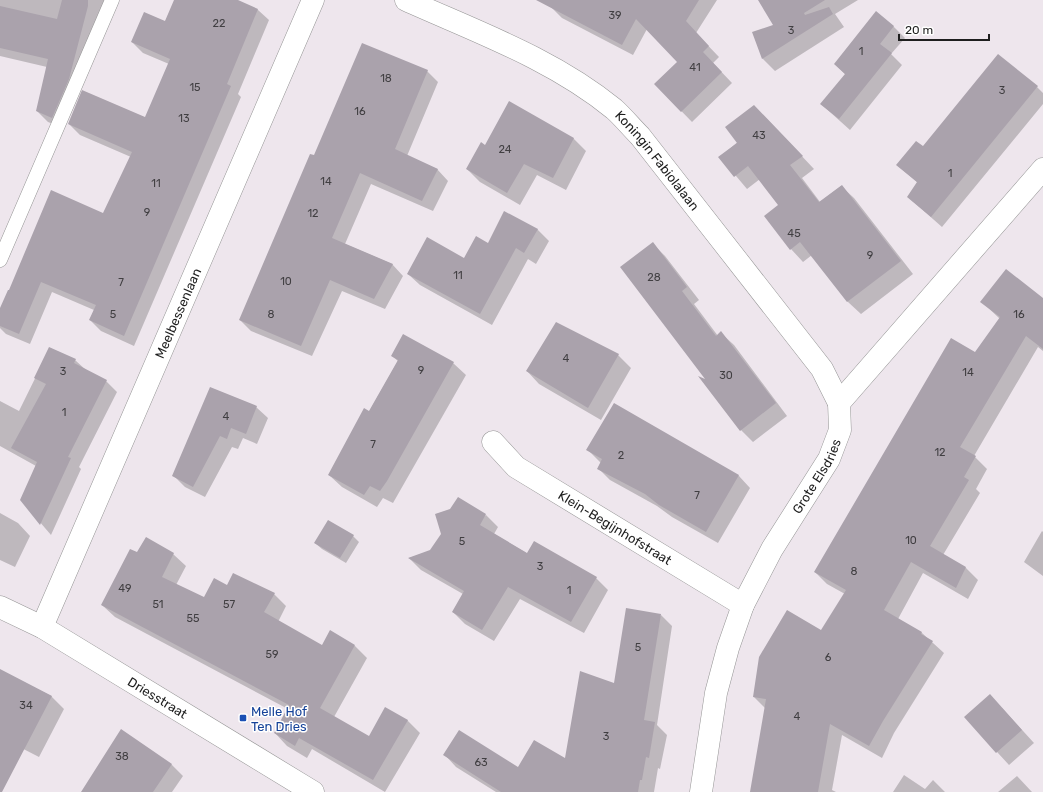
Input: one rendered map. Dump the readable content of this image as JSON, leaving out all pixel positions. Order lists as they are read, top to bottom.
{
  "streets": {
    "street": [
      "Koningin Fabiolalaan",
      "Meelbessenlaan",
      "Grote Elsdries",
      "Klein-Begijnhofstraat",
      "Driesstraat"
    ]
  },
  "crossings": [
    ["Koningin Fabiolalaan", "Grote Elsdries"],
    ["Meelbessenlaan", "Driesstraat"],
    ["Grote Elsdries", "Klein-Begijnhofstraat"]
  ],
  "places": {
    "transit": ["Melle Hof Ten Dries"]
  },
  "house_numbers": [
    "39",
    "22",
    "3",
    "1",
    "41",
    "18",
    "15",
    "3",
    "16",
    "13",
    "43",
    "24",
    "1",
    "14",
    "11",
    "9",
    "12",
    "45",
    "9",
    "11",
    "28",
    "10",
    "7",
    "5",
    "8",
    "16",
    "4",
    "9",
    "3",
    "14",
    "30",
    "1",
    "4",
    "7",
    "12",
    "2",
    "7",
    "10",
    "5",
    "3",
    "8",
    "49",
    "1",
    "51",
    "57",
    "55",
    "5",
    "59",
    "6",
    "34",
    "4",
    "3",
    "38",
    "63"
  ],
  "scale_bar": "20 m"
}
